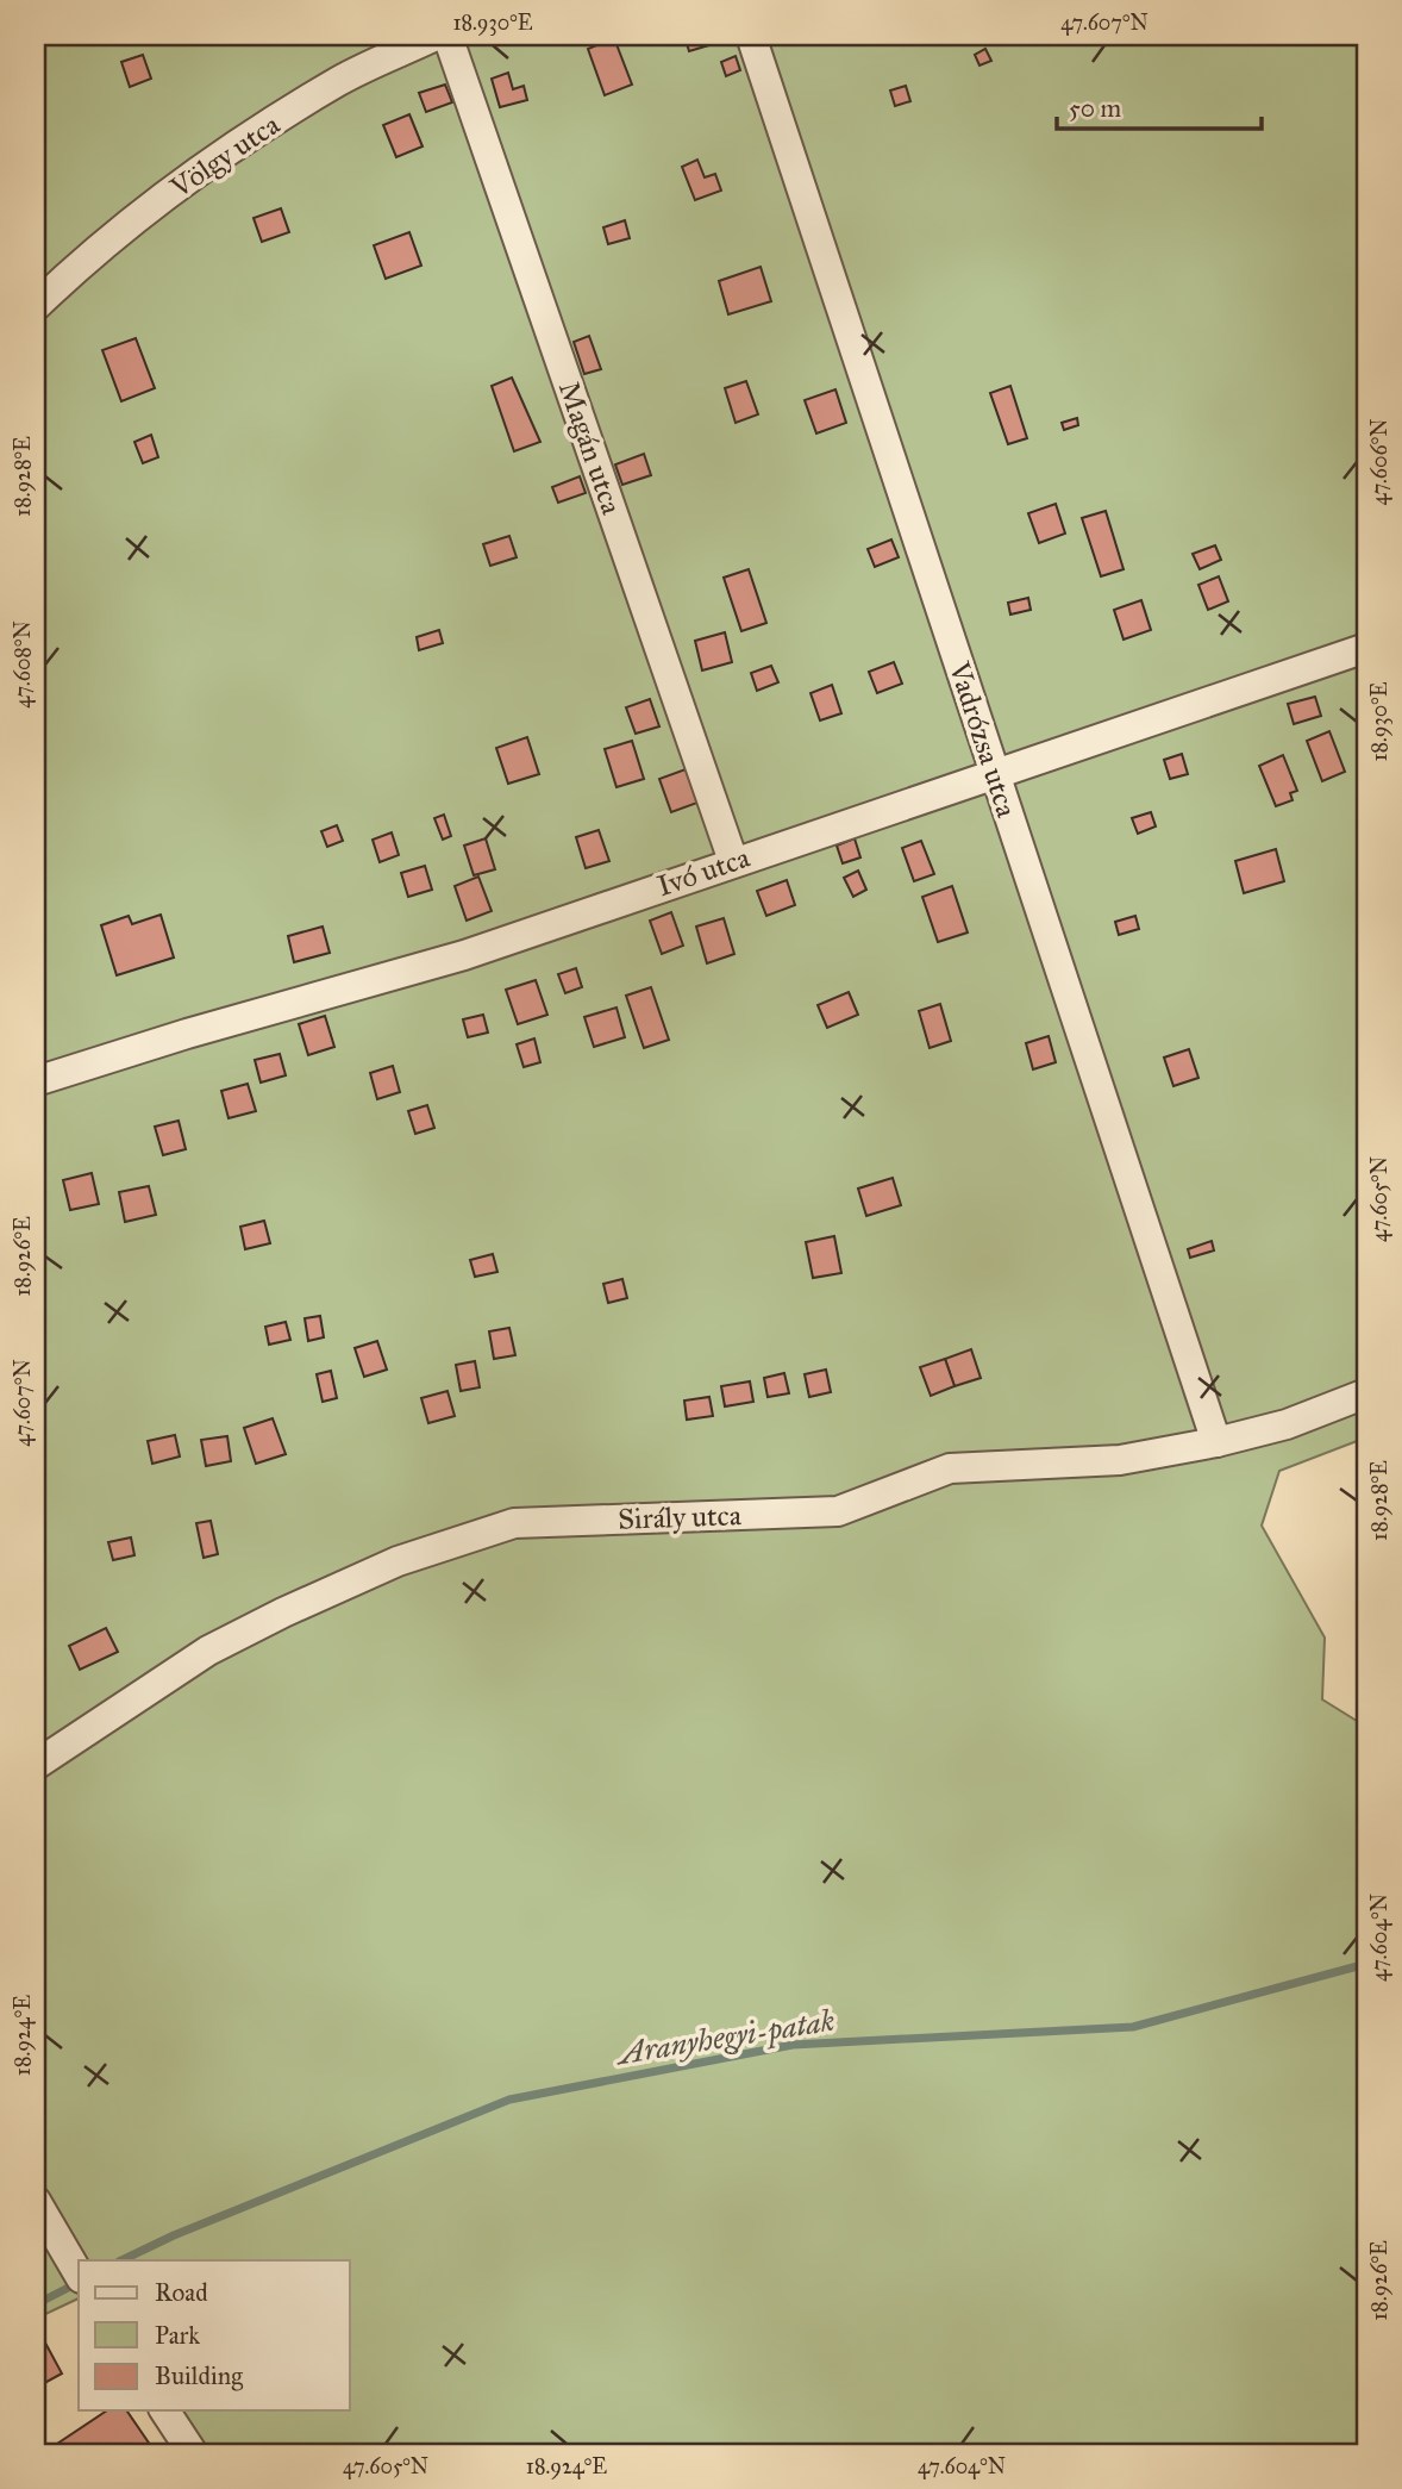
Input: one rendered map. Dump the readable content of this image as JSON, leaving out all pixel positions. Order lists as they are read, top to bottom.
{
  "streets": {
    "street": [
      "Völgy utca",
      "Magán utca",
      "Vadrózsa utca",
      "Ivó utca",
      "Sirály utca"
    ]
  },
  "crossings": [
    ["Magán utca", "Ivó utca"],
    ["Vadrózsa utca", "Ivó utca"],
    ["Vadrózsa utca", "Sirály utca"]
  ],
  "water": ["Aranyhegyi-patak"],
  "legend": ["Road", "Park", "Building"],
  "scale_bar": "50 m",
  "coordinates": [
    "18.930°E",
    "47.607°N",
    "47.606°N",
    "18.928°E",
    "47.608°N",
    "47.605°N",
    "18.926°E",
    "47.604°N",
    "18.924°E"
  ]
}
